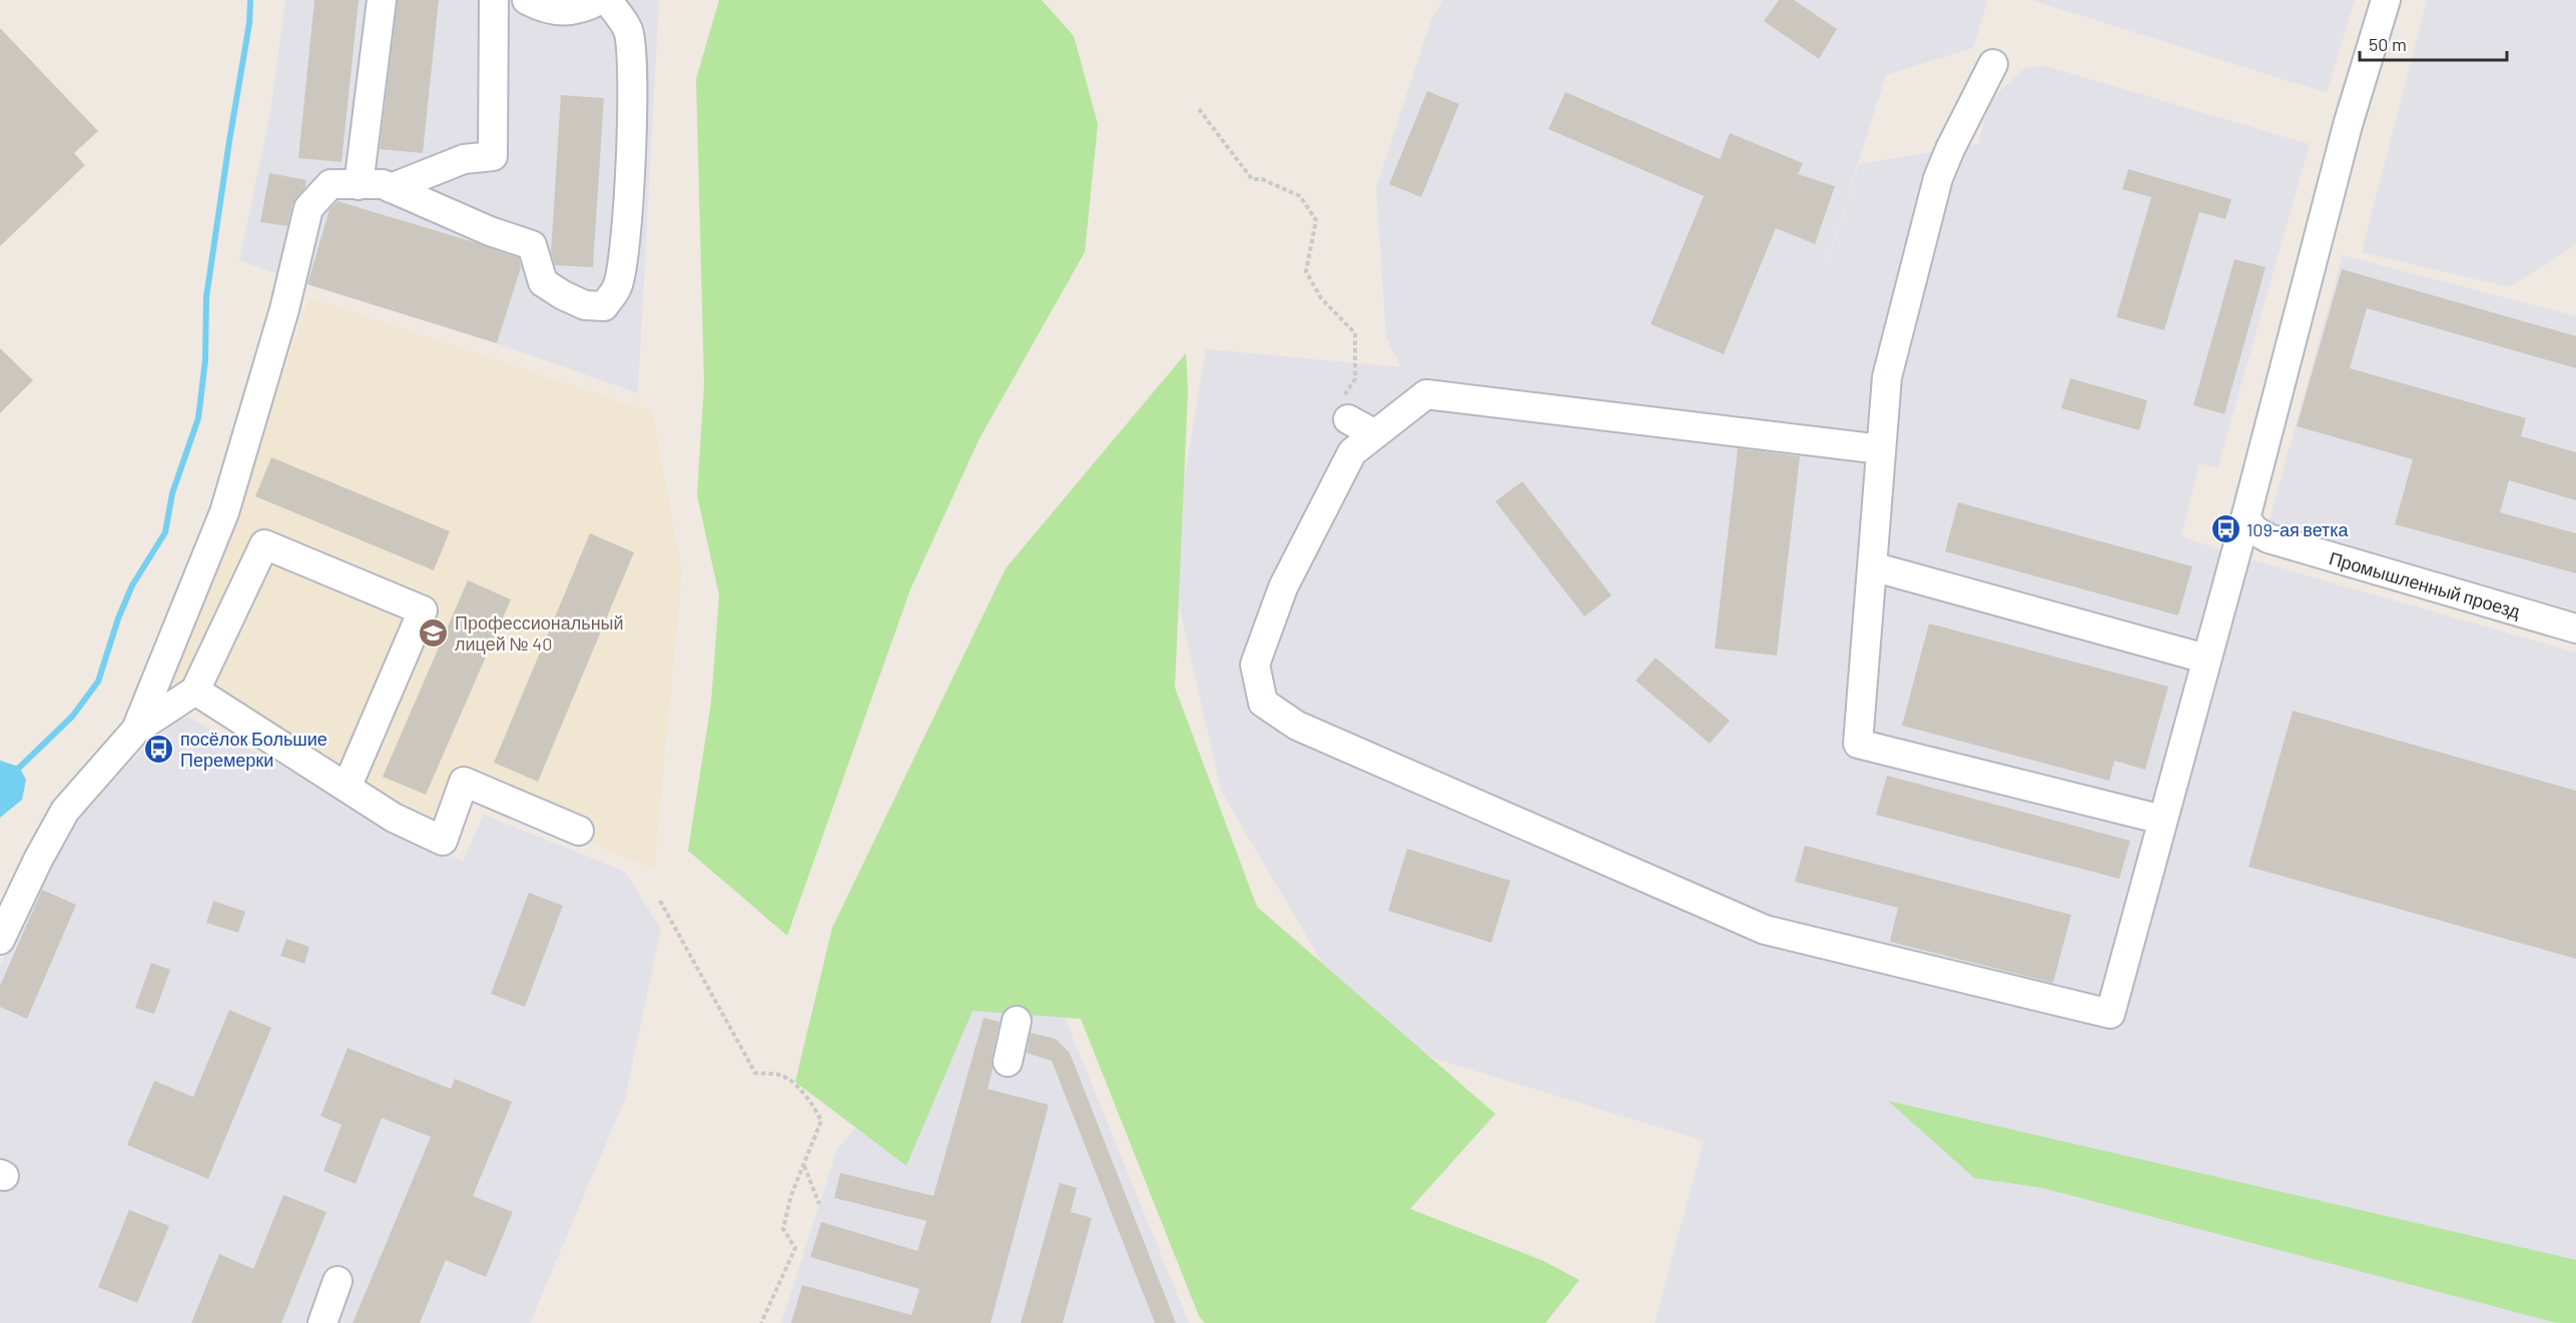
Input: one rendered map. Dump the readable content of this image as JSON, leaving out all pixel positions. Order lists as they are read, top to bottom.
{
  "streets": {
    "street": ["Промышленный проезд"]
  },
  "places": {
    "bus stop": ["109-ая ветка", "посёлок Большие Перемерки"],
    "school or university": ["Профессиональный лицей № 40"]
  },
  "scale_bar": "50 m"
}
